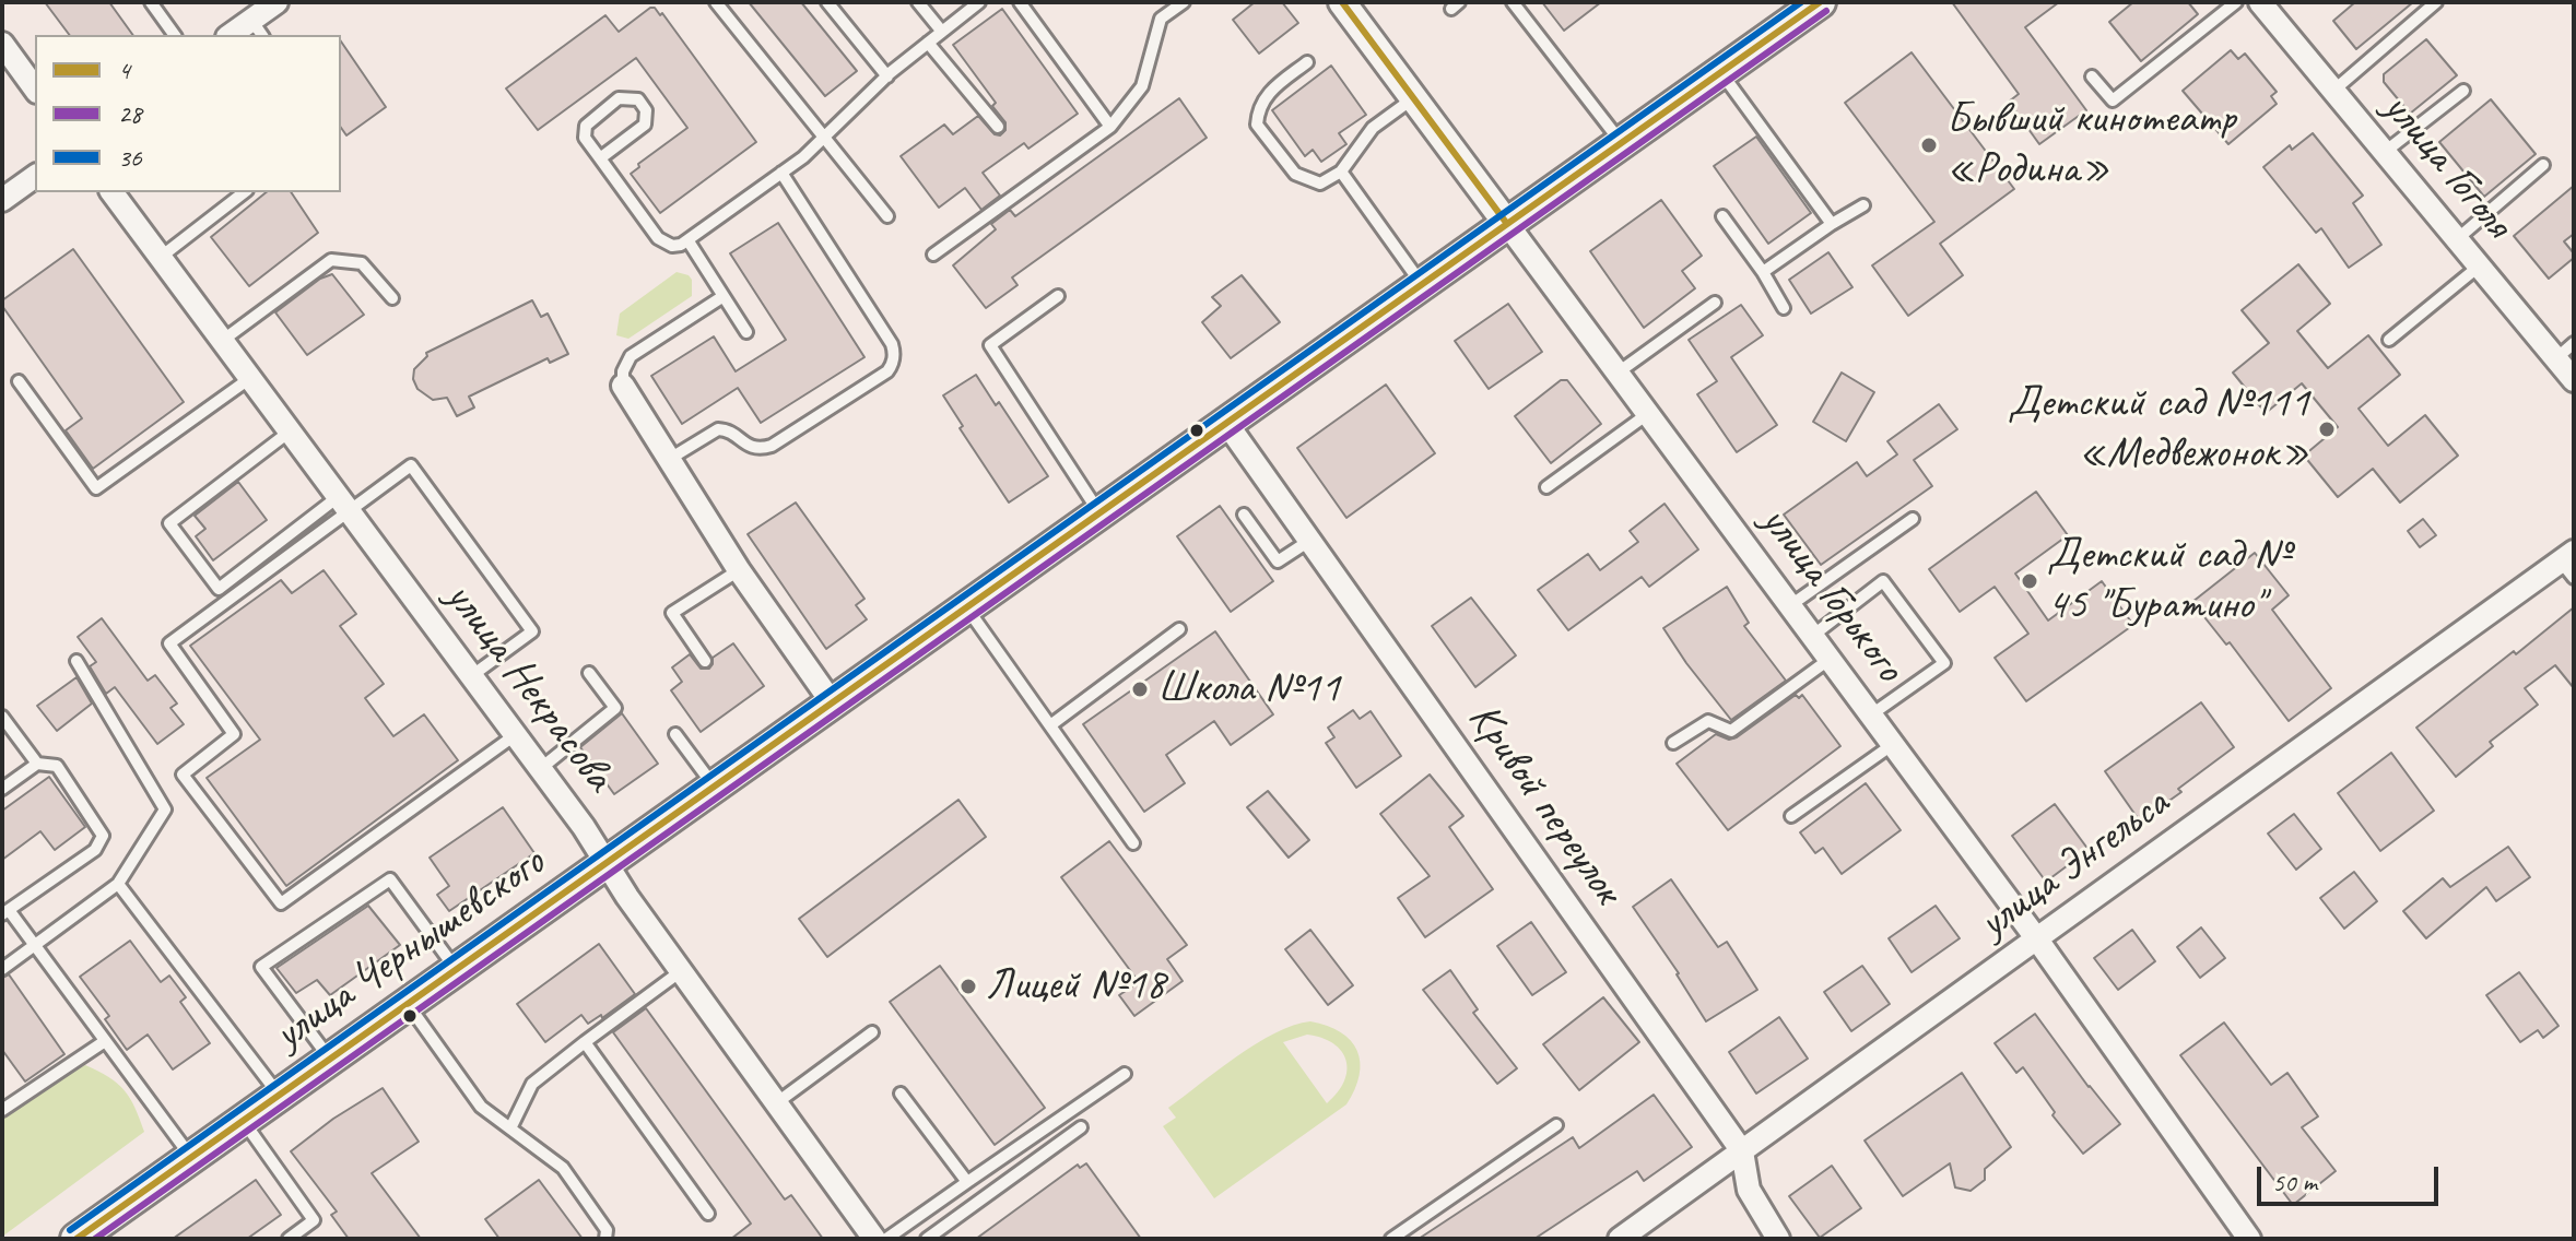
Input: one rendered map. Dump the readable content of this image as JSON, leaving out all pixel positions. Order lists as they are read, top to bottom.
{
  "streets": {
    "main road": ["улица Чернышевского"],
    "street": [
      "улица Гоголя",
      "улица Горького",
      "улица Некрасова",
      "Кривой переулок",
      "улица Энгельса"
    ]
  },
  "crossings": [
    ["улица Горького", "улица Энгельса"],
    ["улица Горького", "улица Чернышевского"],
    ["улица Некрасова", "улица Чернышевского"],
    ["Кривой переулок", "улица Энгельса"],
    ["Кривой переулок", "улица Чернышевского"]
  ],
  "places": [
    "Бывший кинотеатр «Родина»",
    "Детский сад №111 «Медвежонок»",
    "Детский сад № 45 \"Буратино\"",
    "Школа №11",
    "Лицей №18"
  ],
  "lines": ["transit line 4", "transit line 36", "transit line 28"],
  "legend": ["4", "28", "36"],
  "scale_bar": "50 m"
}
